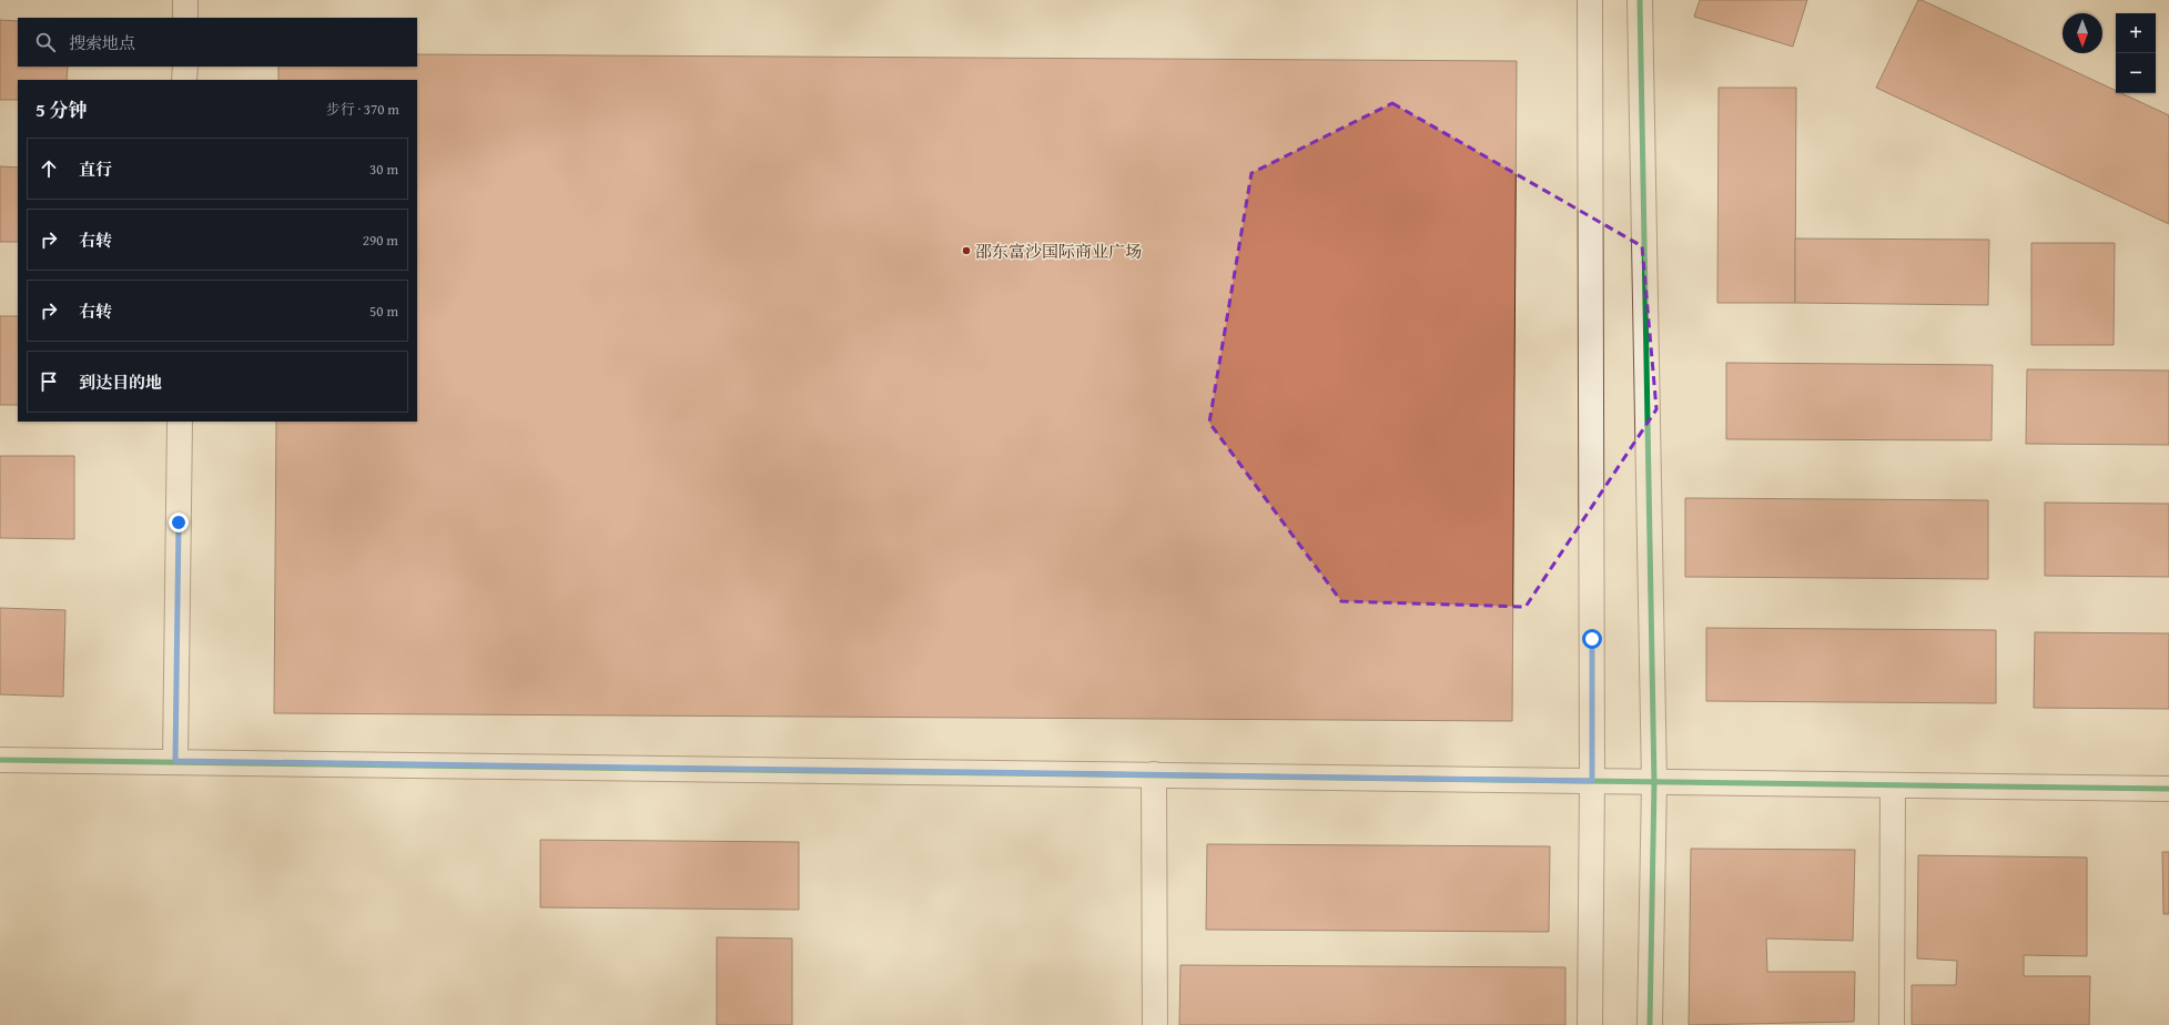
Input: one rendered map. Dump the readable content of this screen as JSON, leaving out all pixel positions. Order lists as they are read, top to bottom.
{
  "places": ["邵东富沙国际商业广场"],
  "north": "bottom",
  "page": {
    "map_buttons": ["+", "−"],
    "search": "搜索地点",
    "heading": ["5 分钟", "步行 · 370 m"],
    "list": [
      ["直行", "30 m"],
      ["右转", "290 m"],
      ["右转", "50 m"],
      "到达目的地"
    ]
  }
}
